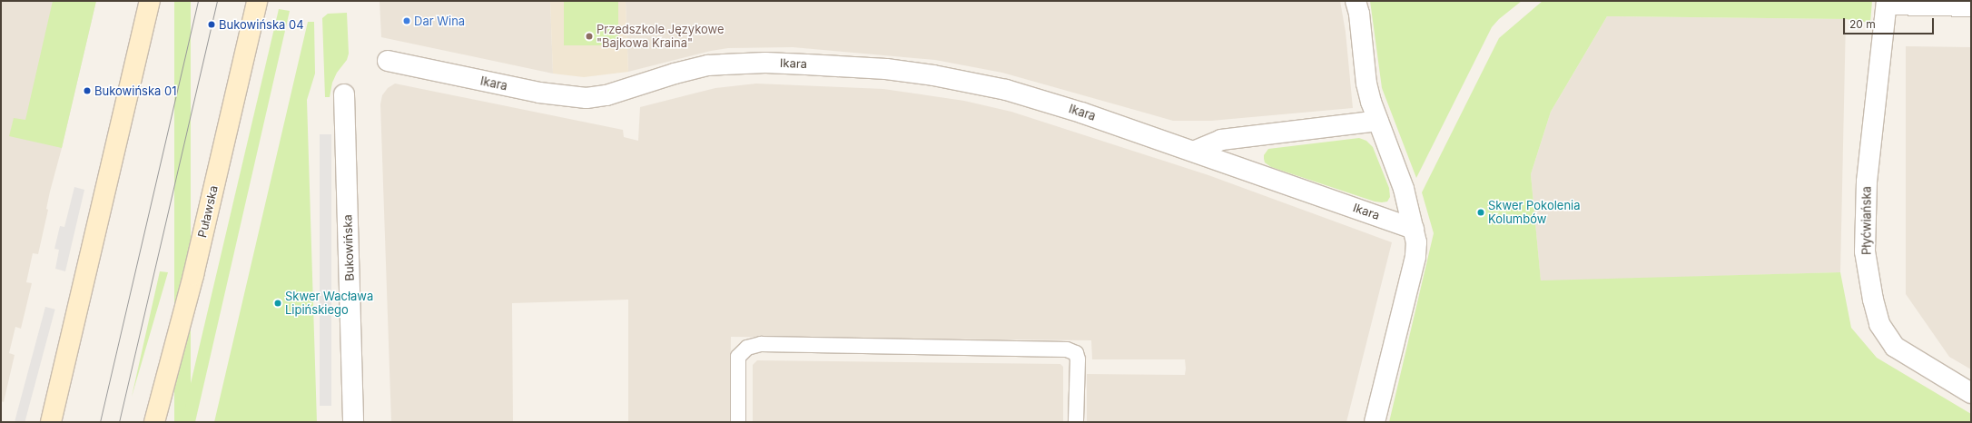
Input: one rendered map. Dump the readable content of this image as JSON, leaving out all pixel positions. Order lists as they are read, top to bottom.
{
  "streets": {
    "main road": ["Puławska"],
    "street": ["Ikara", "Płyćwiańska", "Bukowińska"]
  },
  "places": [
    "Dar Wina",
    "Bukowińska 04",
    "Przedszkole Językowe \"Bajkowa Kraina\"",
    "Bukowińska 01",
    "Skwer Pokolenia Kolumbów",
    "Skwer Wacława Lipińskiego"
  ],
  "scale_bar": "20 m"
}
